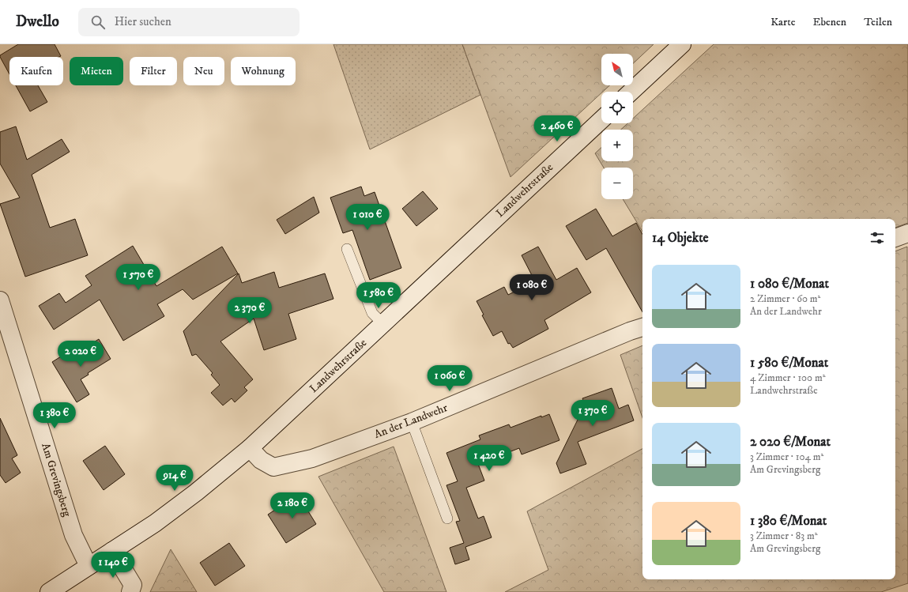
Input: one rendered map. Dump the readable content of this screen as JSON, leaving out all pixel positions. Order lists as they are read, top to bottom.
{
  "streets": {
    "street": ["Landwehrstraße", "An der Landwehr", "Am Grevingsberg"]
  },
  "crossings": [
    ["Landwehrstraße", "An der Landwehr"],
    ["Landwehrstraße", "Am Grevingsberg"]
  ],
  "north": "top left",
  "page": {
    "header": "Dwello",
    "search": "Hier suchen",
    "nav": ["Karte", "Ebenen", "Teilen"],
    "map_buttons": ["+", "−"],
    "chip": [
      "Kaufen",
      "Mieten",
      "Filter",
      "Neu",
      "Wohnung"
    ],
    "price": [
      "2 460 €",
      "1 010 €",
      "1 570 €",
      "1 080 €",
      "1 580 €",
      "2 370 €",
      "2 020 €",
      "1 060 €",
      "1 370 €",
      "1 380 €",
      "1 420 €",
      "914 €",
      "2 180 €",
      "1 140 €"
    ],
    "heading": "14 Objekte",
    "list": [
      {
        "name": "1 080 €/Monat",
        "note": "2 Zimmer · 60 m² · An der Landwehr"
      },
      {
        "name": "1 580 €/Monat",
        "note": "4 Zimmer · 100 m² · Landwehrstraße"
      },
      {
        "name": "2 020 €/Monat",
        "note": "3 Zimmer · 104 m² · Am Grevingsberg"
      },
      {
        "name": "1 380 €/Monat",
        "note": "3 Zimmer · 83 m² · Am Grevingsberg"
      }
    ]
  }
}
